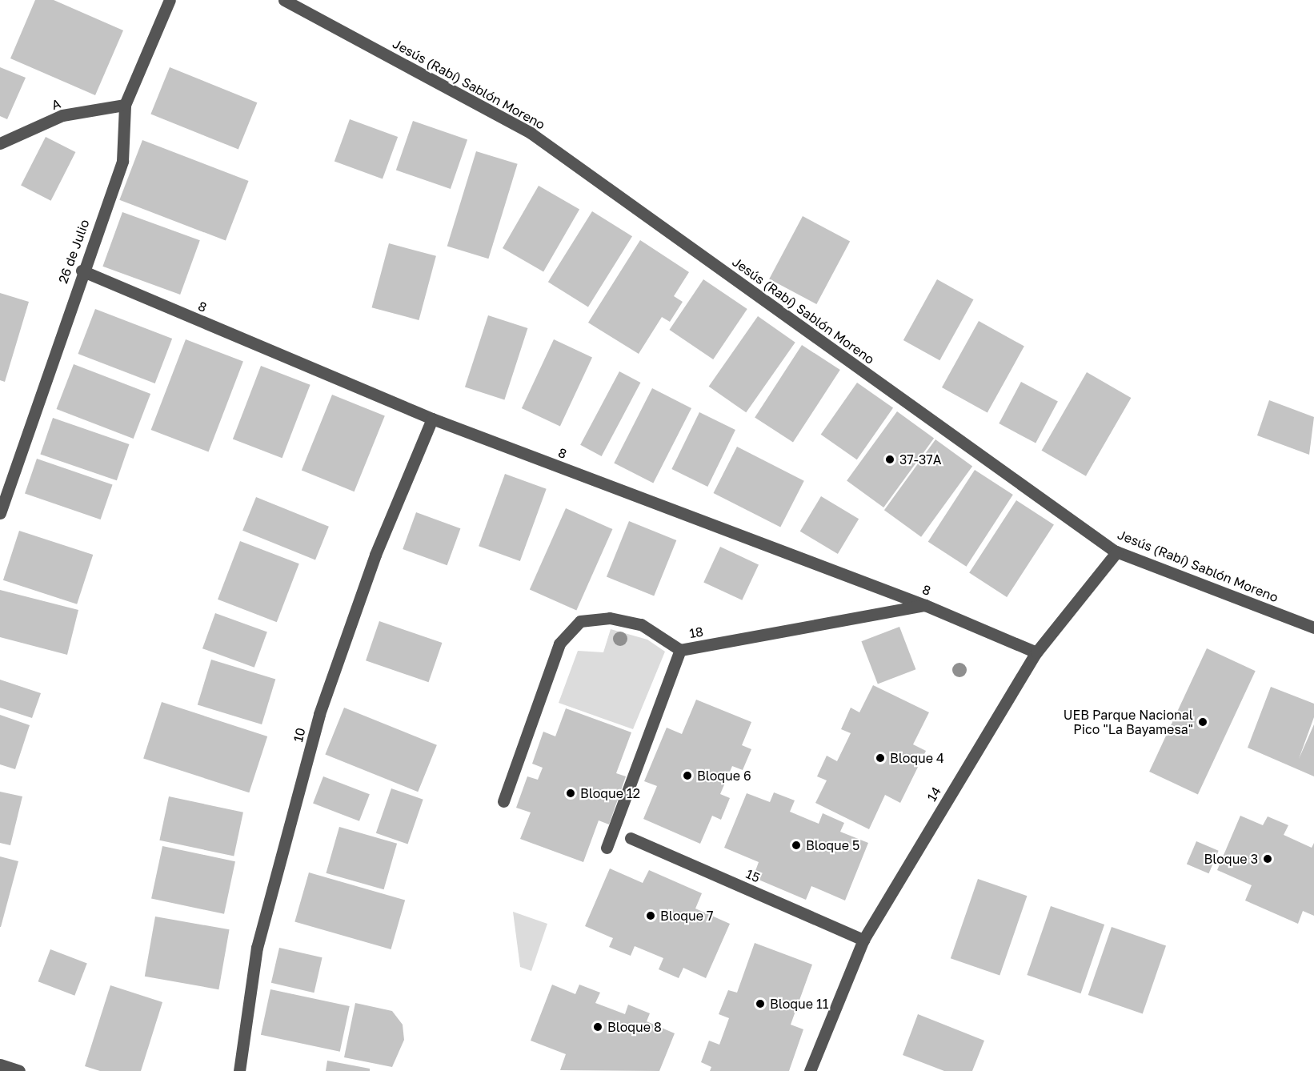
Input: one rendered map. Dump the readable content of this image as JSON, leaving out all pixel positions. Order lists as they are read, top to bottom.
{
  "streets": {
    "street": [
      "Jesús (Rabí) Sablón Moreno",
      "A",
      "26 de Julio",
      "8",
      "18",
      "10",
      "14",
      "15"
    ]
  },
  "crossings": [
    ["Jesús (Rabí) Sablón Moreno", "14"],
    ["A", "26 de Julio"],
    ["26 de Julio", "8"],
    ["8", "18"],
    ["8", "10"],
    ["8", "14"],
    ["14", "15"]
  ],
  "places": [
    "37-37A",
    "UEB Parque Nacional Pico \"La Bayamesa\"",
    "Bloque 4",
    "Bloque 6",
    "Bloque 12",
    "Bloque 5",
    "Bloque 3",
    "Bloque 7",
    "Bloque 11",
    "Bloque 8"
  ]
}
